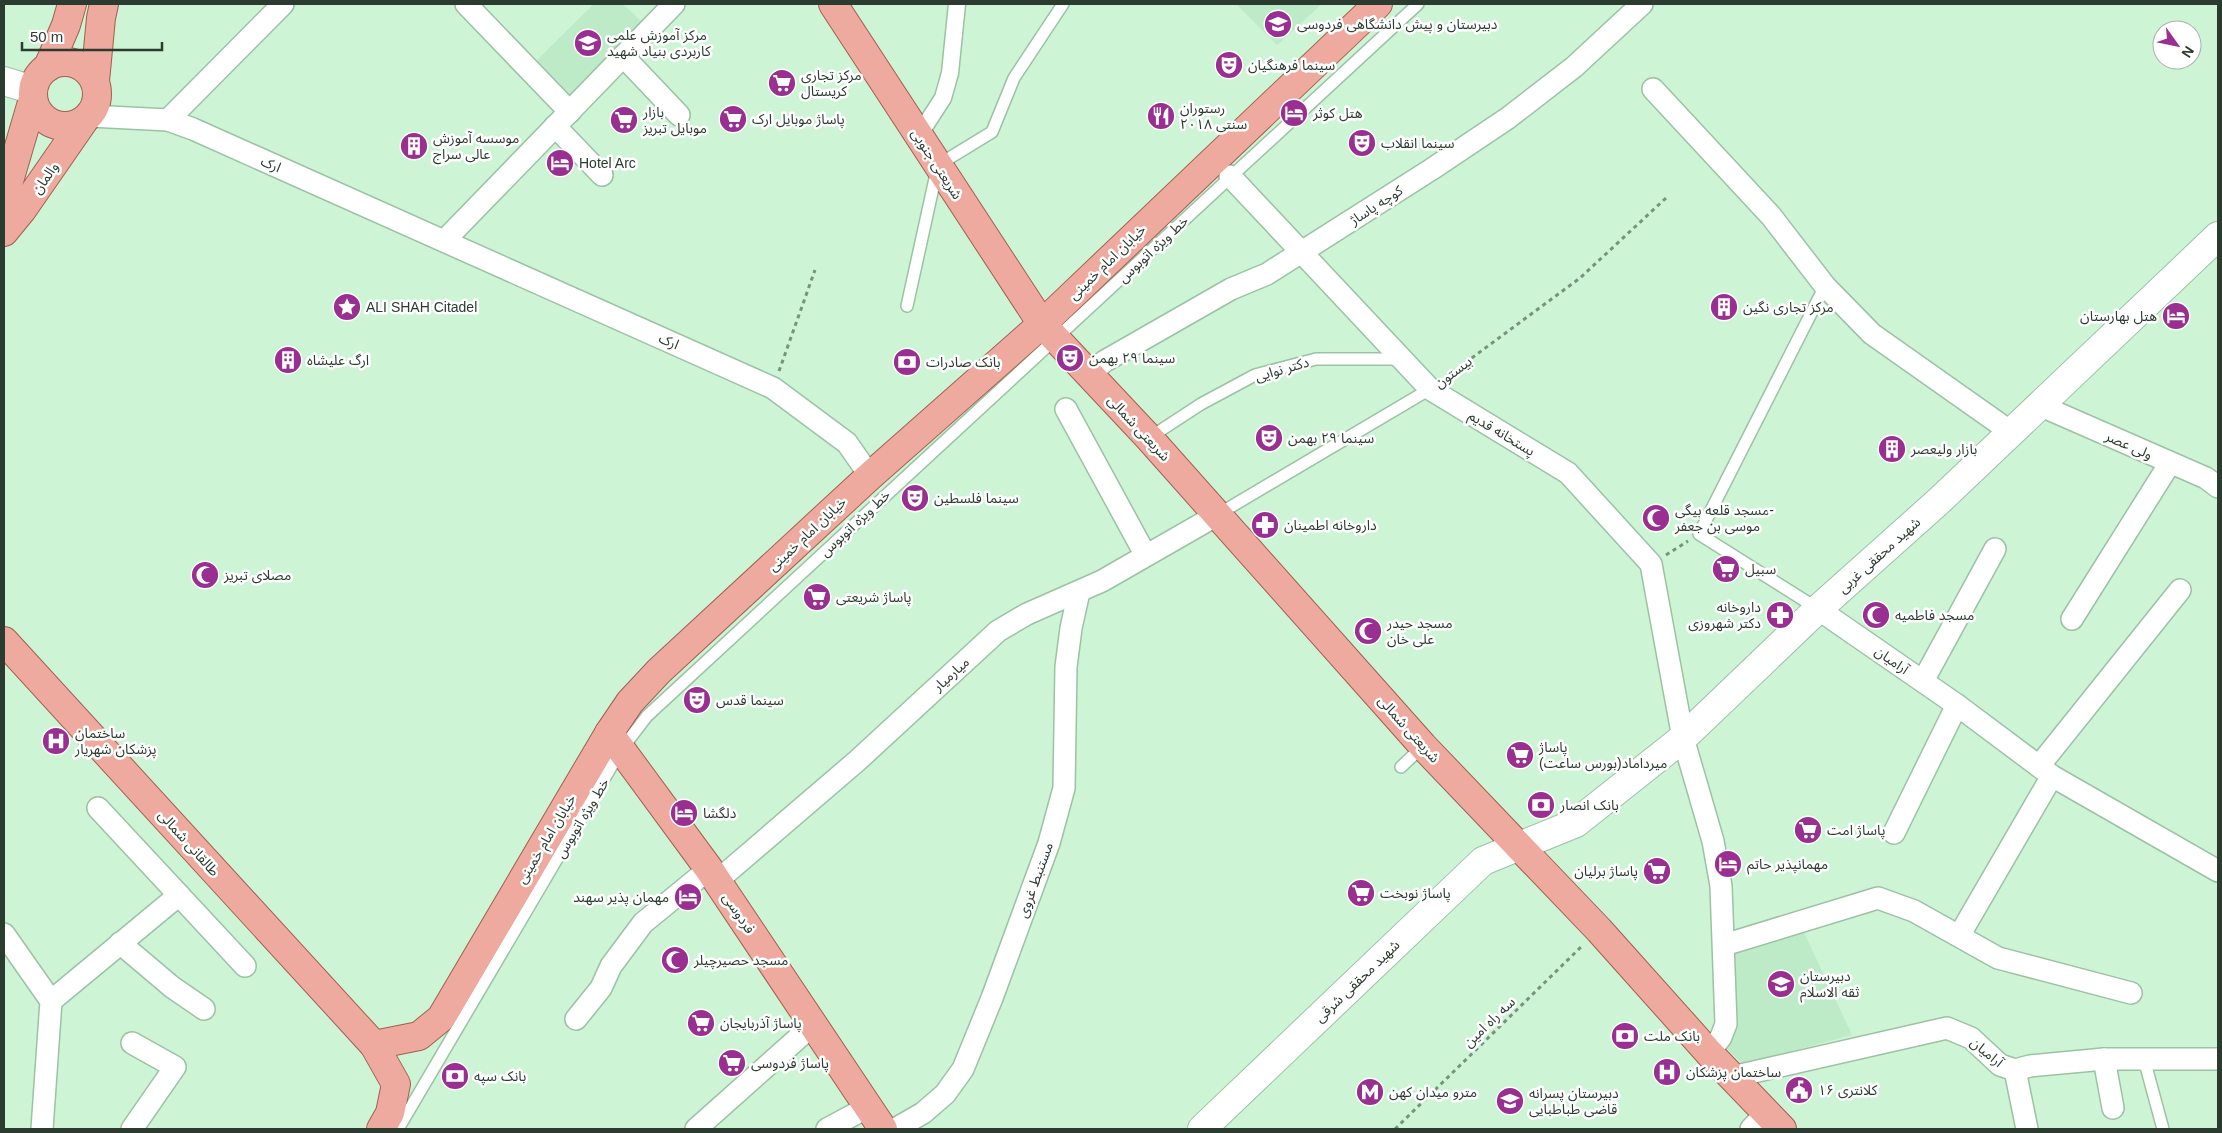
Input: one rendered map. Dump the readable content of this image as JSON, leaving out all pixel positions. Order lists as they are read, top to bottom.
{
  "streets": {
    "main road": [
      "شریعتی جنوبی",
      "والمان",
      "خیابان امام خمینی",
      "شریعتی شمالی",
      "طالقانی شمالی",
      "فردوسی"
    ],
    "street": [
      "ارک",
      "کوچه پاساژ",
      "پستخانه قدیم",
      "ولی عصر",
      "شهید محققی غربی",
      "آرامیان",
      "میارمیار",
      "مستنبط غروی",
      "شهید محققی شرقی"
    ],
    "lane": ["خط ویژه اتوبوس", "دکتر نوایی", "بیستون"],
    "path": ["سه راه امین"]
  },
  "crossings": [
    ["ارک", "والمان"],
    ["ارک", "خیابان امام خمینی"],
    ["شریعتی جنوبی", "خط ویژه اتوبوس"],
    ["شریعتی جنوبی", "خیابان امام خمینی"],
    ["شریعتی جنوبی", "شریعتی شمالی"],
    ["کوچه پاساژ", "شریعتی شمالی"],
    ["کوچه پاساژ", "پستخانه قدیم"],
    ["خط ویژه اتوبوس", "خیابان امام خمینی"],
    ["خط ویژه اتوبوس", "شریعتی شمالی"],
    ["خط ویژه اتوبوس", "پستخانه قدیم"],
    ["خط ویژه اتوبوس", "فردوسی"],
    ["خیابان امام خمینی", "شریعتی شمالی"],
    ["خیابان امام خمینی", "طالقانی شمالی"],
    ["خیابان امام خمینی", "فردوسی"],
    ["دکتر نوایی", "شریعتی شمالی"],
    ["دکتر نوایی", "پستخانه قدیم"],
    ["بیستون", "شریعتی شمالی"],
    ["بیستون", "پستخانه قدیم"],
    ["بیستون", "میارمیار"],
    ["شریعتی شمالی", "شهید محققی غربی"],
    ["شریعتی شمالی", "آرامیان"],
    ["شریعتی شمالی", "میارمیار"],
    ["شریعتی شمالی", "شهید محققی شرقی"],
    ["شریعتی شمالی", "سه راه امین"],
    ["ولی عصر", "شهید محققی غربی"],
    ["شهید محققی غربی", "آرامیان"],
    ["شهید محققی غربی", "شهید محققی شرقی"],
    ["میارمیار", "مستنبط غروی"],
    ["میارمیار", "فردوسی"]
  ],
  "places": {
    "school or university": [
      "دبیرستان و پیش دانشگاهی فردوسی",
      "مرکز آموزش علمی کاربردی بنیاد شهید",
      "دبیرستان ثقه الاسلام",
      "دبیرستان پسرانه قاضی طباطبایی"
    ],
    "theatre": [
      "سینما فرهنگیان",
      "سینما انقلاب",
      "سینما ٢٩ بهمن",
      "سینما ۲۹ بهمن",
      "سینما فلسطین",
      "سینما قدس"
    ],
    "supermarket": [
      "مرکز تجاری کریستال",
      "پاساژ موبایل ارک",
      "بازار موبایل تبریز",
      "سبیل",
      "پاساژ شریعتی",
      "پاساژ میرداماد(بورس ساعت)",
      "پاساژ امت",
      "پاساژ برلیان",
      "پاساژ نوبخت",
      "پاساژ آذربایجان",
      "پاساژ فردوسی"
    ],
    "hotel": [
      "هتل کوثر",
      "Hotel Arc",
      "هتل بهارستان",
      "دلگشا",
      "مهمانپذیر حاتم",
      "مهمان پذیر سهند"
    ],
    "restaurant": ["رستوران سنتی ۲۰۱۸"],
    "building": [
      "موسسه آموزش عالی سراج",
      "مرکز تجاری نگین",
      "ارگ علیشاه",
      "بازار ولیعصر"
    ],
    "place": ["ALI SHAH Citadel"],
    "bank": [
      "بانک صادرات",
      "بانک انصار",
      "بانک ملت",
      "بانک سپه"
    ],
    "mosque": [
      "مسجد قلعه بیگی- موسی بن جعفر",
      "مصلای تبریز",
      "مسجد فاطمیه",
      "مسجد حیدر علی خان",
      "مسجد حصیرچیلر"
    ],
    "pharmacy": ["داروخانه اطمینان", "داروخانه دکتر شهروزی"],
    "hospital": ["ساختمان پزشکان شهریار", "ساختمان پزشکان"],
    "public building": ["کلانتری ۱۶"],
    "metro station": ["مترو میدان کهن"]
  },
  "scale_bar": "50 m",
  "north": "bottom right"
}
